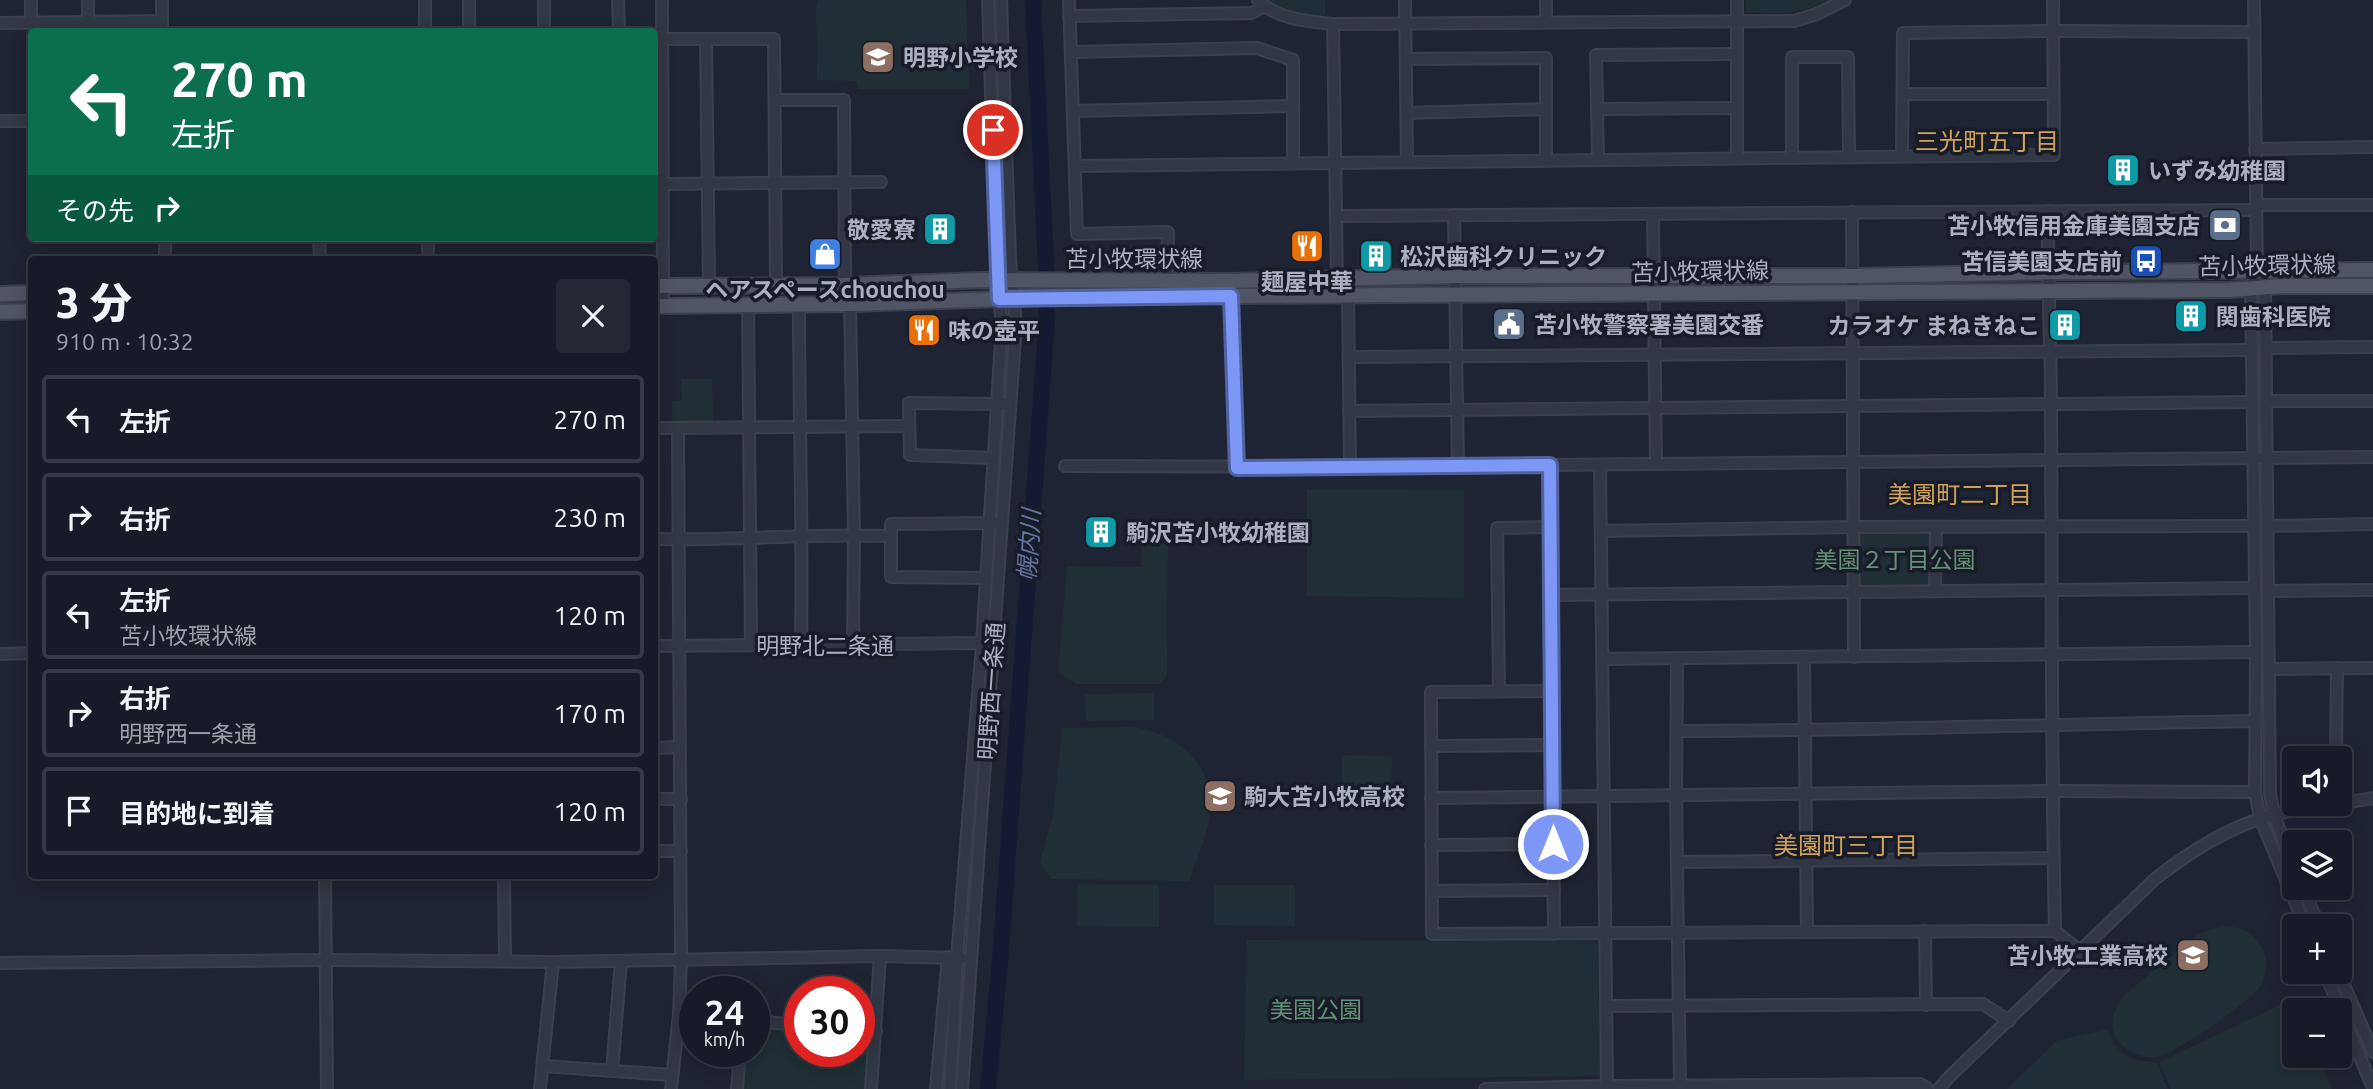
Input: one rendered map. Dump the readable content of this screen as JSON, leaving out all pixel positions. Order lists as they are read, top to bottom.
{
  "streets": {
    "main road": ["苫小牧環状線"],
    "street": ["明野北二条通", "明野西一条通"]
  },
  "crossings": [
    ["苫小牧環状線", "明野西一条通"],
    ["明野北二条通", "明野西一条通"]
  ],
  "districts": ["三光町五丁目", "美園町二丁目", "美園町三丁目"],
  "water": ["幌内川"],
  "parks": ["美園２丁目公園", "美園公園"],
  "places": {
    "school or university": ["明野小学校", "駒大苫小牧高校", "苫小牧工業高校"],
    "building": [
      "いずみ幼稚園",
      "敬愛寮",
      "松沢歯科クリニック",
      "関歯科医院",
      "カラオケ まねきねこ",
      "駒沢苫小牧幼稚園"
    ],
    "bank": ["苫小牧信用金庫美園支店"],
    "restaurant": ["麺屋中華", "味の壺平"],
    "shop": ["ヘアスペースchouchou"],
    "bus stop": ["苫信美園支店前"],
    "public building": ["苫小牧警察署美園交番"]
  },
  "page": {
    "turn": ["270 m", "左折"],
    "then": "その先",
    "heading": ["3 分", "910 m · 10:32"],
    "list": [
      {
        "name": "左折",
        "value": "270 m"
      },
      {
        "name": "右折",
        "value": "230 m"
      },
      {
        "name": "左折",
        "note": "苫小牧環状線",
        "value": "120 m"
      },
      {
        "name": "右折",
        "note": "明野西一条通",
        "value": "170 m"
      },
      {
        "name": "目的地に到着",
        "value": "120 m"
      }
    ],
    "map_buttons": ["+", "−"],
    "speed": "24 km/h",
    "limit": "30"
  }
}
